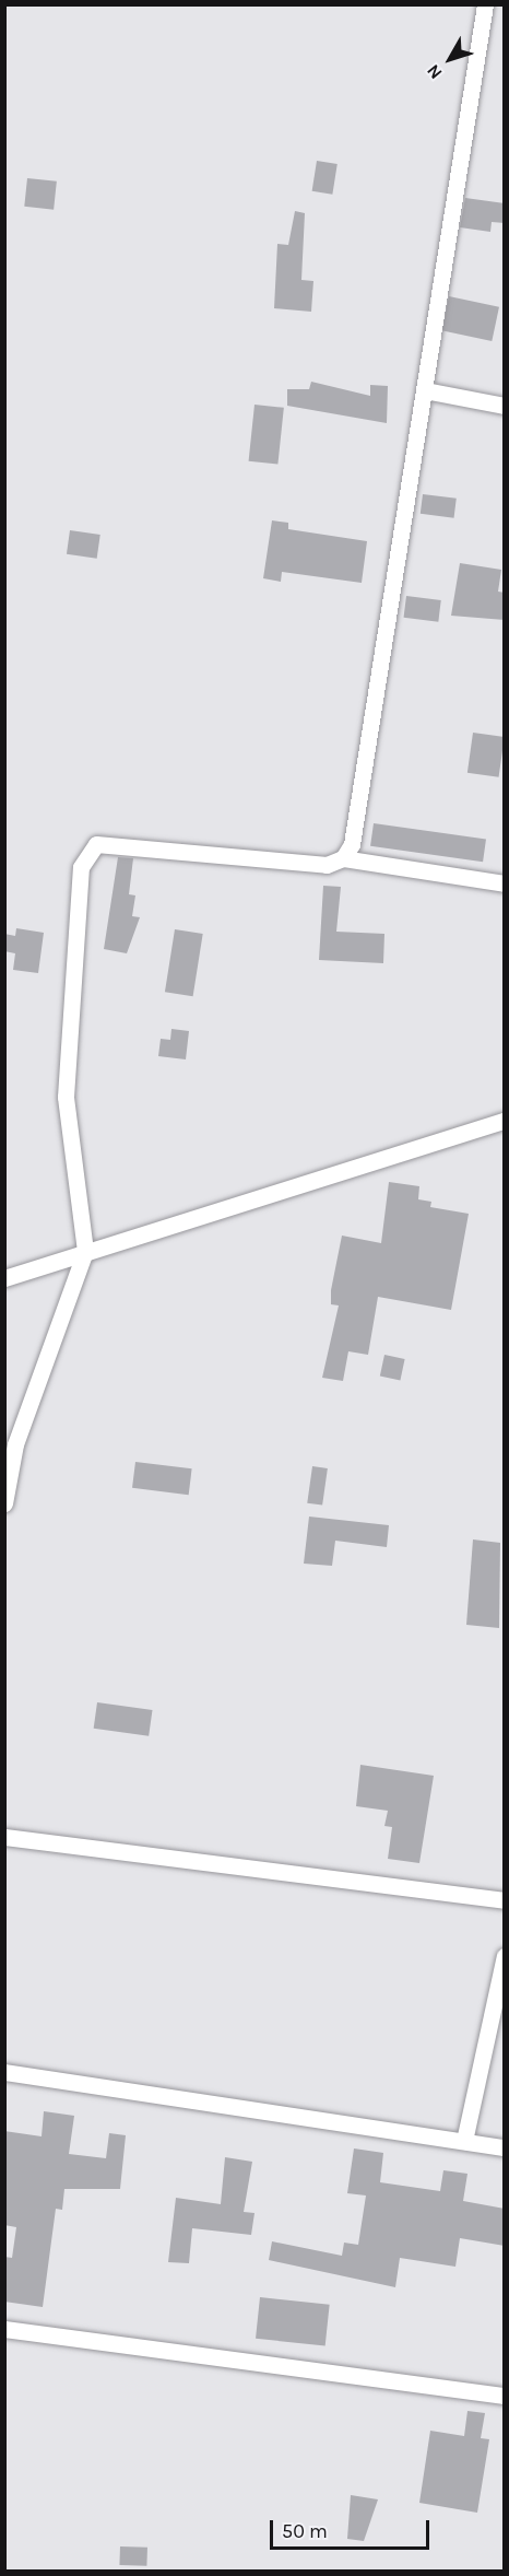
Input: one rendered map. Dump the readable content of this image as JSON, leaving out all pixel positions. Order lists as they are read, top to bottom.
{
  "scale_bar": "50 m",
  "north": "bottom left"
}
